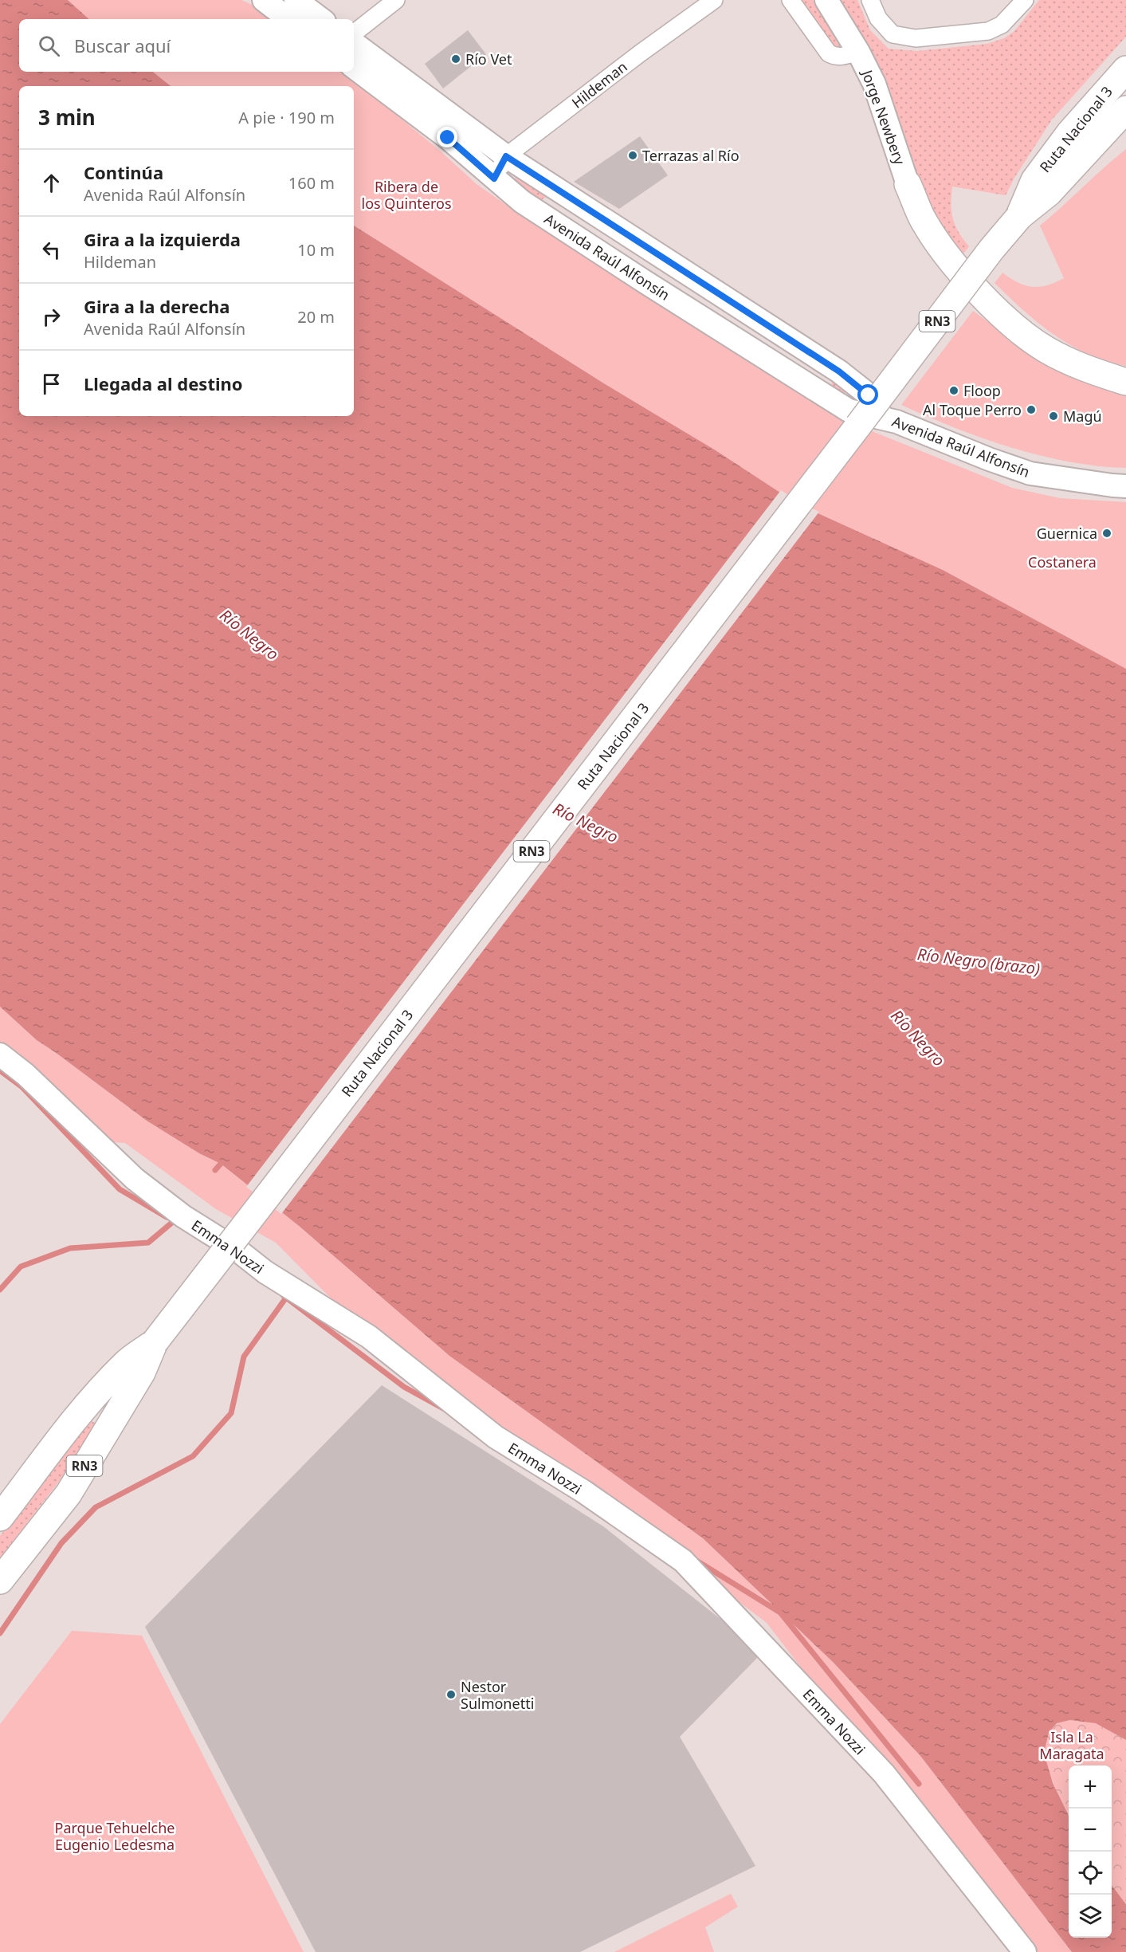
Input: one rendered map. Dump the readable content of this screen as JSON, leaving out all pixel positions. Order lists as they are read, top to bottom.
{
  "streets": {
    "highway": ["Ruta Nacional 3", "RN3"],
    "main road": ["Jorge Newbery", "Avenida Raúl Alfonsín", "Emma Nozzi"],
    "street": ["Hildeman"]
  },
  "crossings": [
    ["Hildeman", "Avenida Raúl Alfonsín"],
    ["Ruta Nacional 3", "RN3"]
  ],
  "water": ["Río Negro", "Río Negro (brazo)"],
  "parks": [
    "Ribera de los Quinteros",
    "Costanera",
    "Isla La Maragata",
    "Parque Tehuelche Eugenio Ledesma"
  ],
  "places": [
    "Río Vet",
    "Terrazas al Río",
    "Floop",
    "Al Toque Perro",
    "Magú",
    "Guernica",
    "Nestor Sulmonetti"
  ],
  "page": {
    "search": "Buscar aquí",
    "heading": ["3 min", "A pie · 190 m"],
    "list": [
      ["Continúa", "Avenida Raúl Alfonsín", "160 m"],
      ["Gira a la izquierda", "Hildeman", "10 m"],
      ["Gira a la derecha", "Avenida Raúl Alfonsín", "20 m"],
      "Llegada al destino"
    ],
    "map_buttons": ["+", "−"]
  }
}
